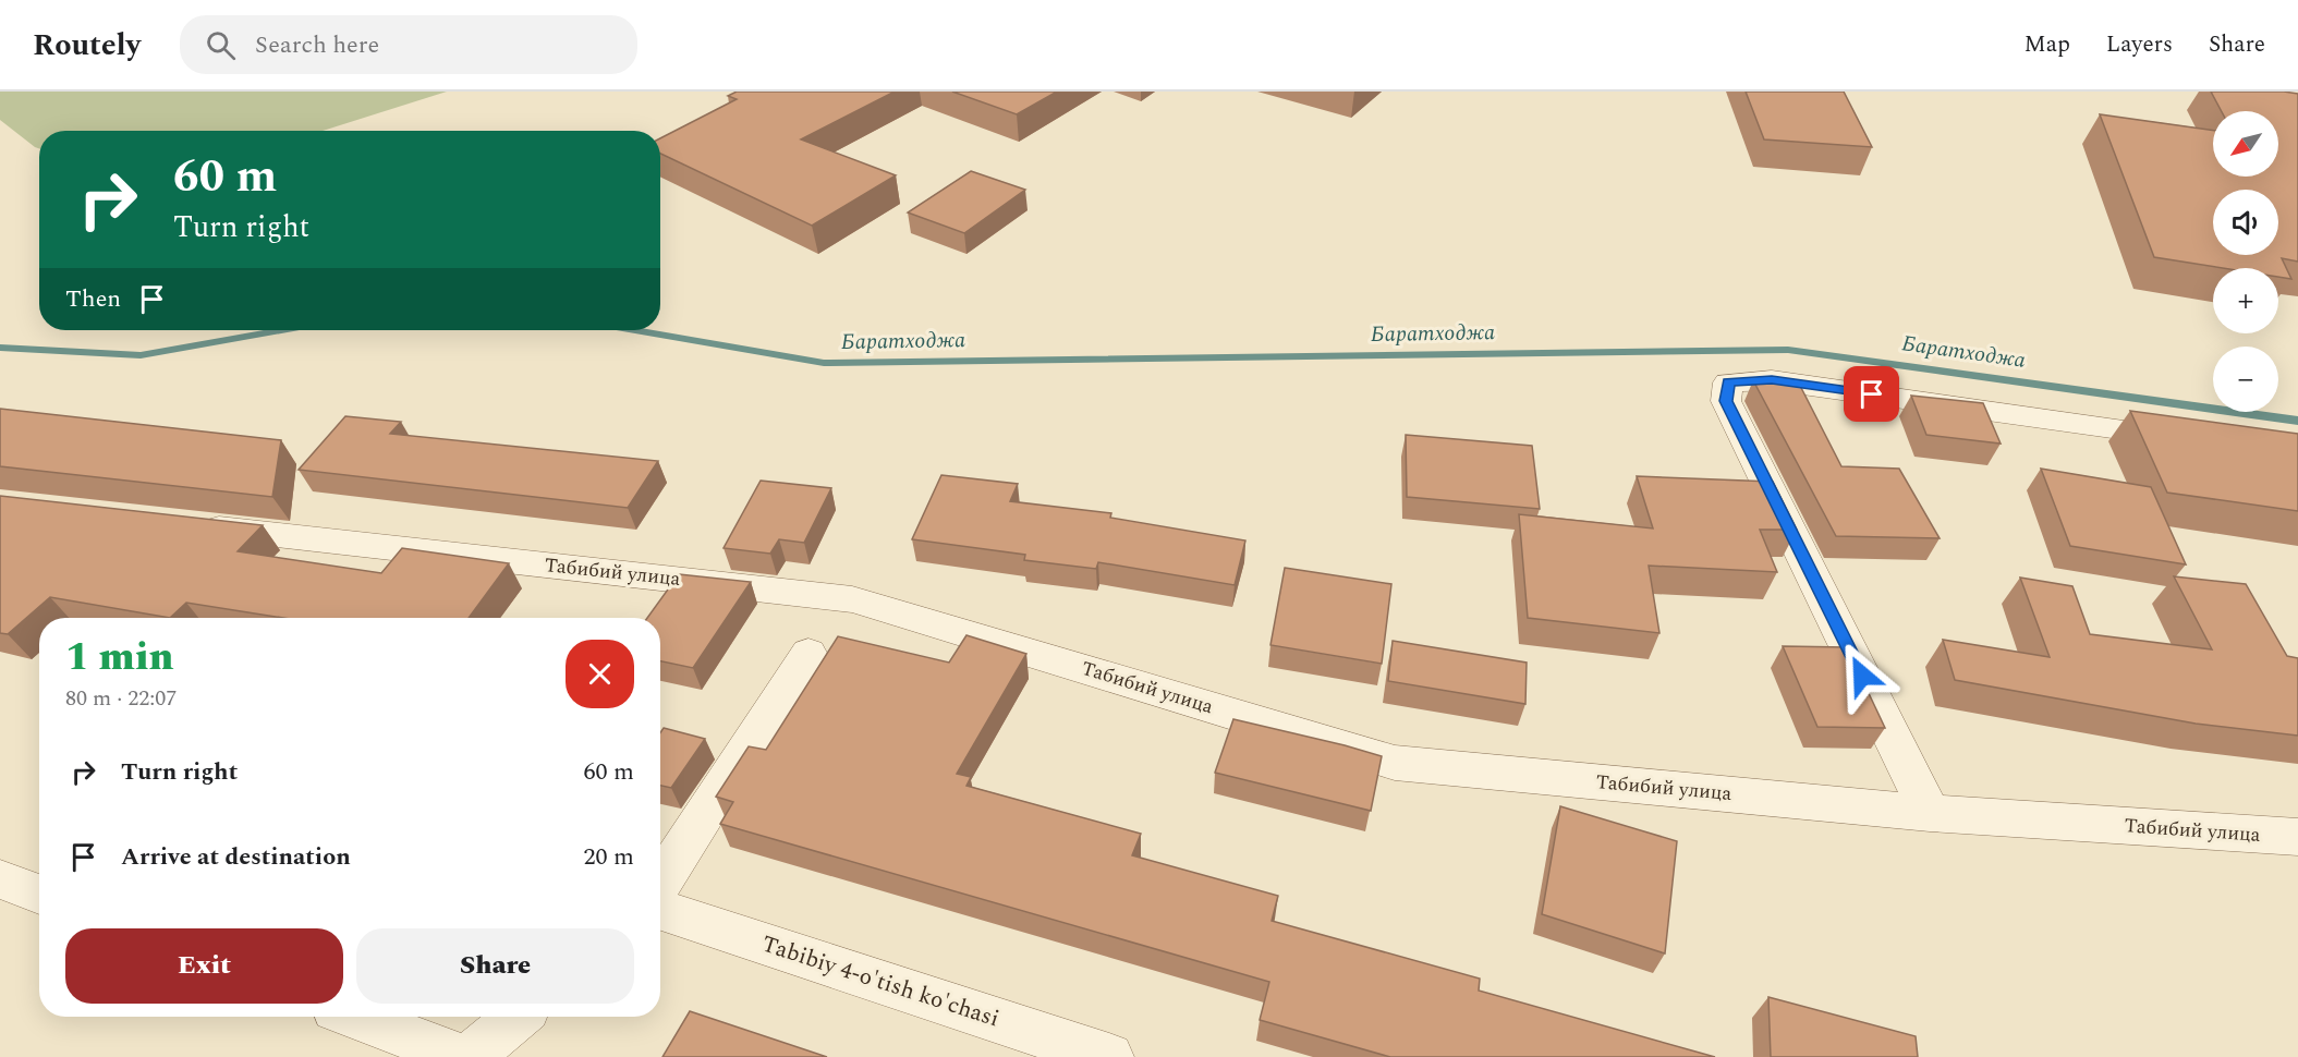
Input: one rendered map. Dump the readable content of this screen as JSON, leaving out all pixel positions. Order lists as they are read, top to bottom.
{
  "streets": {
    "street": ["Табибий улица", "Tabibiy 4-o'tish ko'chasi"]
  },
  "water": ["Баратходжа"],
  "north": "bottom left",
  "page": {
    "header": "Routely",
    "search": "Search here",
    "nav": ["Map", "Layers", "Share"],
    "map_buttons": ["+", "−"],
    "turn": ["60 m", "Turn right"],
    "then": "Then",
    "heading": ["1 min", "80 m · 22:07"],
    "list": [
      {
        "name": "Turn right",
        "value": "60 m"
      },
      {
        "name": "Arrive at destination",
        "value": "20 m"
      }
    ],
    "buttons": ["Exit", "Share"]
  }
}
